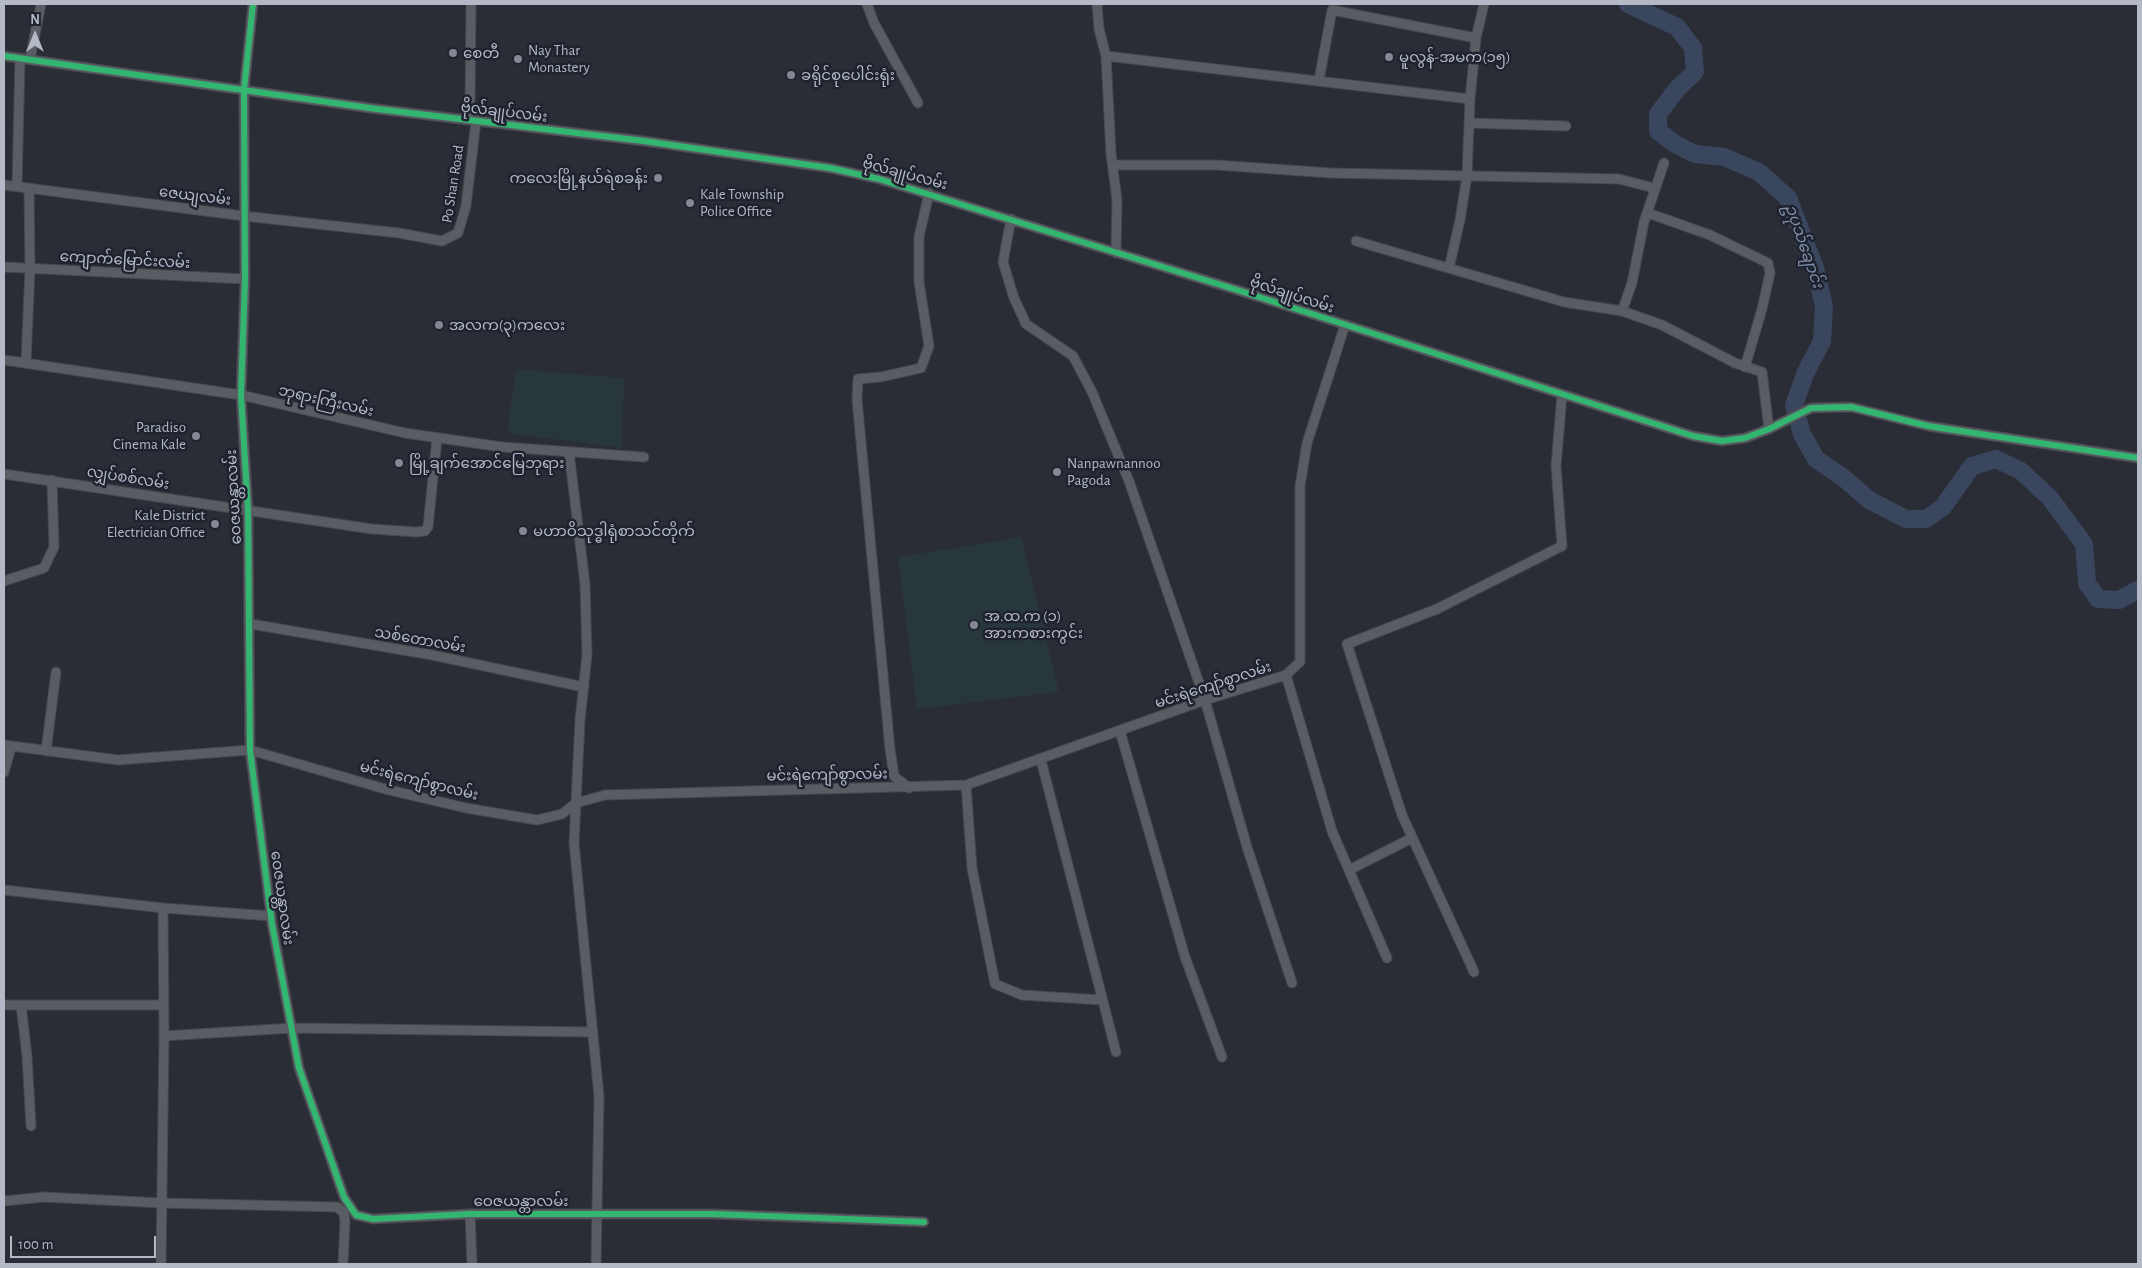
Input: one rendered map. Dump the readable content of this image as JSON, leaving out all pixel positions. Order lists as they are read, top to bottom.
{
  "streets": {
    "street": [
      "ဗိုလ်ချုပ်လမ်း",
      "Po Shan Road",
      "ဇေယျလမ်း",
      "ကျောက်မြောင်းလမ်း",
      "ဘုရားကြီးလမ်း",
      "လျှပ်စစ်လမ်း",
      "ဝေဇယန္တာလမ်း",
      "သစ်တောလမ်း",
      "မင်းရဲကျော်စွာလမ်း"
    ]
  },
  "crossings": [
    ["ဗိုလ်ချုပ်လမ်း", "Po Shan Road"],
    ["ဗိုလ်ချုပ်လမ်း", "ဝေဇယန္တာလမ်း"],
    ["ဗိုလ်ချုပ်လမ်း", "မင်းရဲကျော်စွာလမ်း"],
    ["Po Shan Road", "ဇေယျလမ်း"],
    ["ဇေယျလမ်း", "ဝေဇယန္တာလမ်း"],
    ["ကျောက်မြောင်းလမ်း", "ဝေဇယန္တာလမ်း"],
    ["ဘုရားကြီးလမ်း", "လျှပ်စစ်လမ်း"],
    ["ဘုရားကြီးလမ်း", "ဝေဇယန္တာလမ်း"],
    ["လျှပ်စစ်လမ်း", "ဝေဇယန္တာလမ်း"],
    ["ဝေဇယန္တာလမ်း", "သစ်တောလမ်း"],
    ["ဝေဇယန္တာလမ်း", "မင်းရဲကျော်စွာလမ်း"]
  ],
  "water": ["ဥပုသ်ချောင်း"],
  "places": [
    "စေတီ",
    "မူလွန်-အမက(၁၅)",
    "Nay Thar Monastery",
    "ခရိုင်စုပေါင်းရုံး",
    "ကလေးမြို့နယ်ရဲစခန်း",
    "Kale Township Police Office",
    "အလက(၃)ကလေး",
    "Paradiso Cinema Kale",
    "မြို့ချက်အောင်မြေဘုရား",
    "Nanpawnannoo Pagoda",
    "Kale District Electrician Office",
    "မဟာဝိသုဒ္ဓါရုံစာသင်တိုက်",
    "အ.ထ.က (၁) အားကစားကွင်း"
  ],
  "scale_bar": "100 m",
  "north": "top"
}
